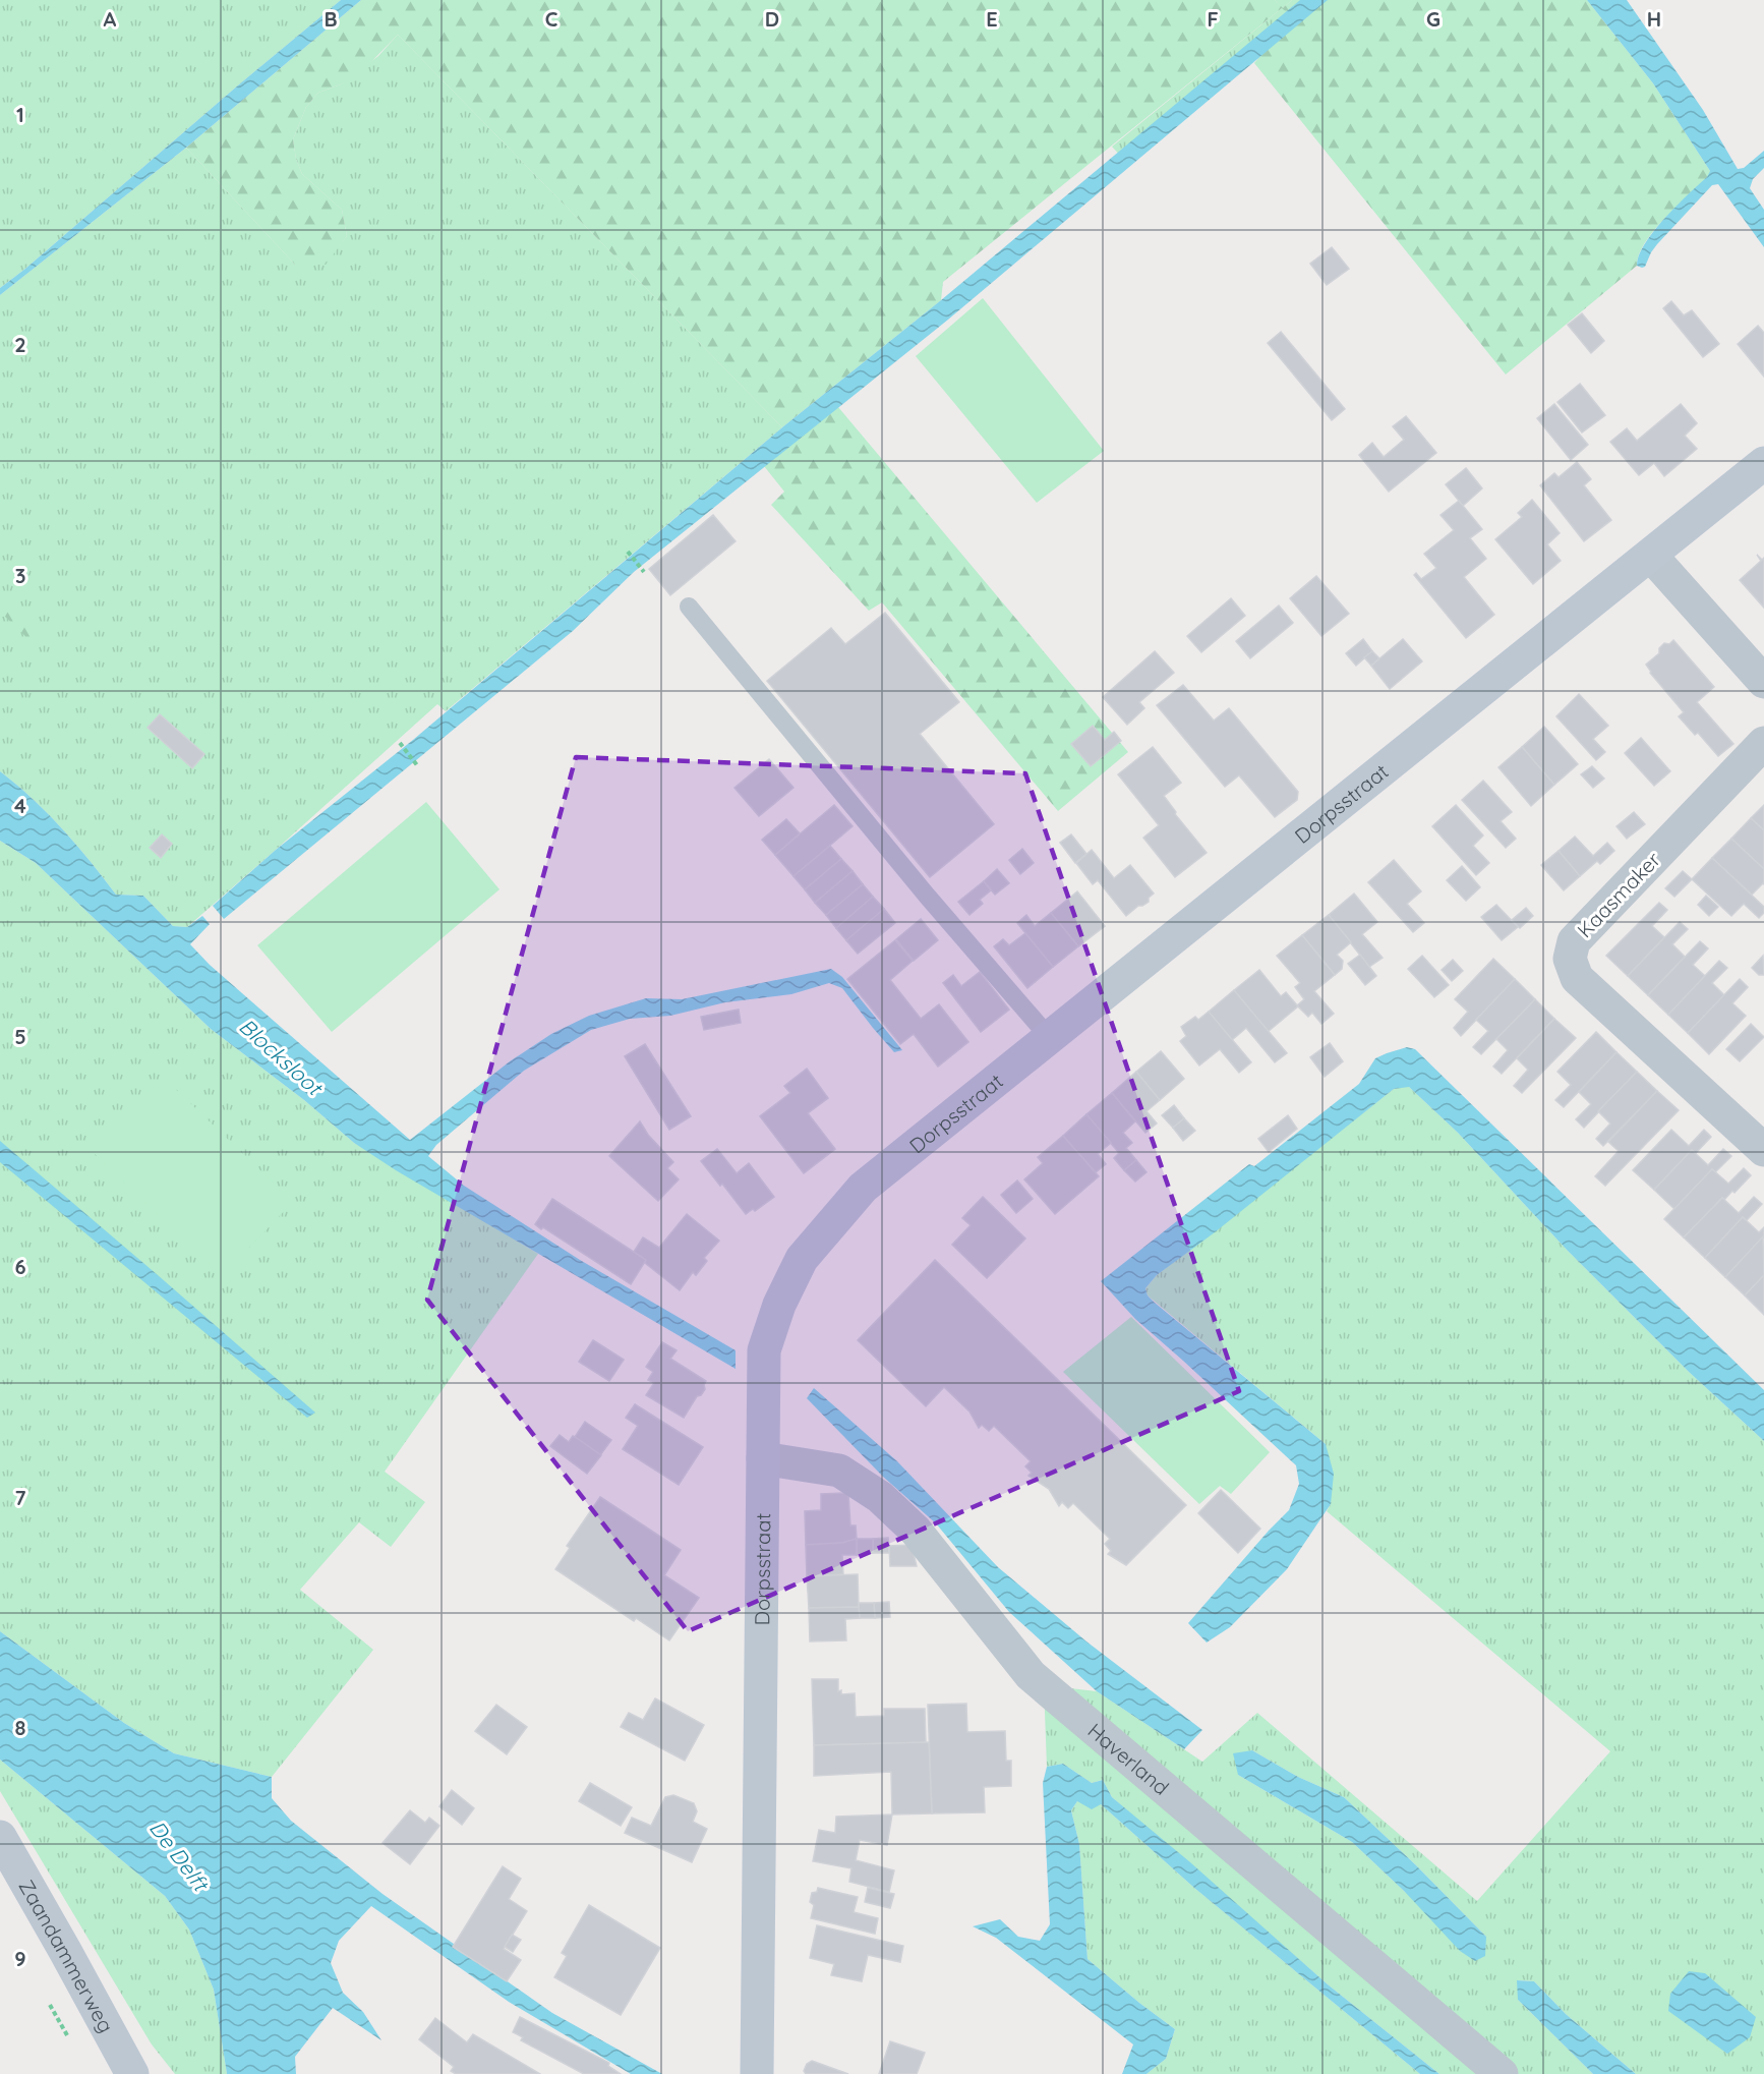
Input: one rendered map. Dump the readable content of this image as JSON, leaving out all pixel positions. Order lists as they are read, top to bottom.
{
  "streets": {
    "street": [
      "Dorpsstraat",
      "Kaasmaker",
      "Haverland",
      "Zaandammerweg"
    ]
  },
  "crossings": [
    ["Dorpsstraat", "Haverland"]
  ],
  "water": ["Blocksloot", "De Delft"],
  "grid": {
    "columns": [
      "A",
      "B",
      "C",
      "D",
      "E",
      "F",
      "G",
      "H"
    ],
    "rows": [
      "1",
      "2",
      "3",
      "4",
      "5",
      "6",
      "7",
      "8",
      "9"
    ]
  }
}
